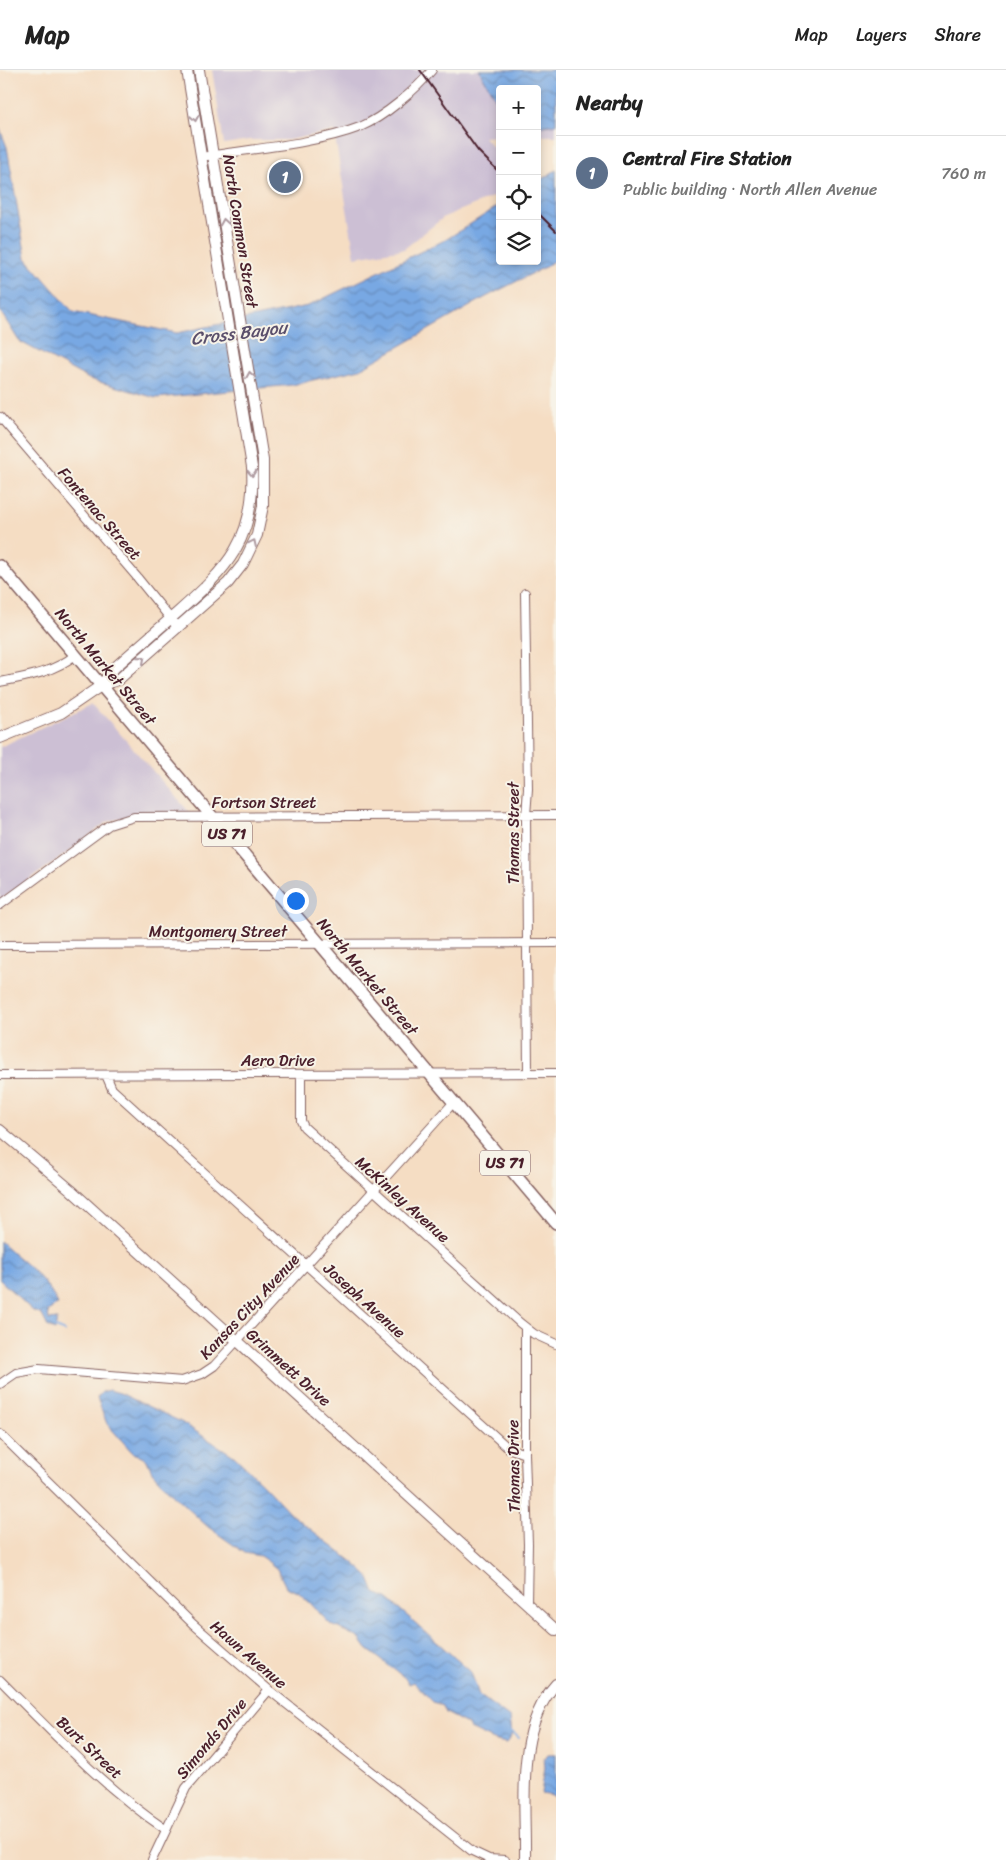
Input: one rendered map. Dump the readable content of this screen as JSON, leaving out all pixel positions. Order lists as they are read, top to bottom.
{
  "streets": {
    "main road": [
      "North Common Street",
      "North Market Street",
      "US 71",
      "Grimmett Drive"
    ],
    "street": [
      "Fontenac Street",
      "Fortson Street",
      "Thomas Street",
      "Montgomery Street",
      "Aero Drive",
      "McKinley Avenue",
      "Joseph Avenue",
      "Kansas City Avenue",
      "Thomas Drive",
      "Hawn Avenue",
      "Simonds Drive",
      "Burt Street"
    ]
  },
  "crossings": [
    ["North Common Street", "Fontenac Street"],
    ["North Common Street", "North Market Street"],
    ["North Market Street", "Fortson Street"],
    ["North Market Street", "Montgomery Street"],
    ["North Market Street", "Aero Drive"],
    ["North Market Street", "Kansas City Avenue"],
    ["Fortson Street", "Thomas Street"],
    ["Thomas Street", "Montgomery Street"],
    ["Thomas Street", "Aero Drive"],
    ["Aero Drive", "McKinley Avenue"],
    ["Aero Drive", "Joseph Avenue"],
    ["McKinley Avenue", "Kansas City Avenue"],
    ["McKinley Avenue", "Thomas Drive"],
    ["Joseph Avenue", "Kansas City Avenue"],
    ["Joseph Avenue", "Thomas Drive"],
    ["Kansas City Avenue", "Grimmett Drive"],
    ["Grimmett Drive", "Thomas Drive"],
    ["Hawn Avenue", "Simonds Drive"],
    ["Simonds Drive", "Burt Street"]
  ],
  "water": ["Cross Bayou"],
  "page": {
    "header": "Map",
    "nav": ["Map", "Layers", "Share"],
    "heading": "Nearby",
    "map_buttons": ["+", "−"],
    "list": [
      {
        "mark": "1",
        "name": "Central Fire Station",
        "note": "Public building · North Allen Avenue",
        "value": "760 m"
      }
    ],
    "pins": "1"
  }
}
